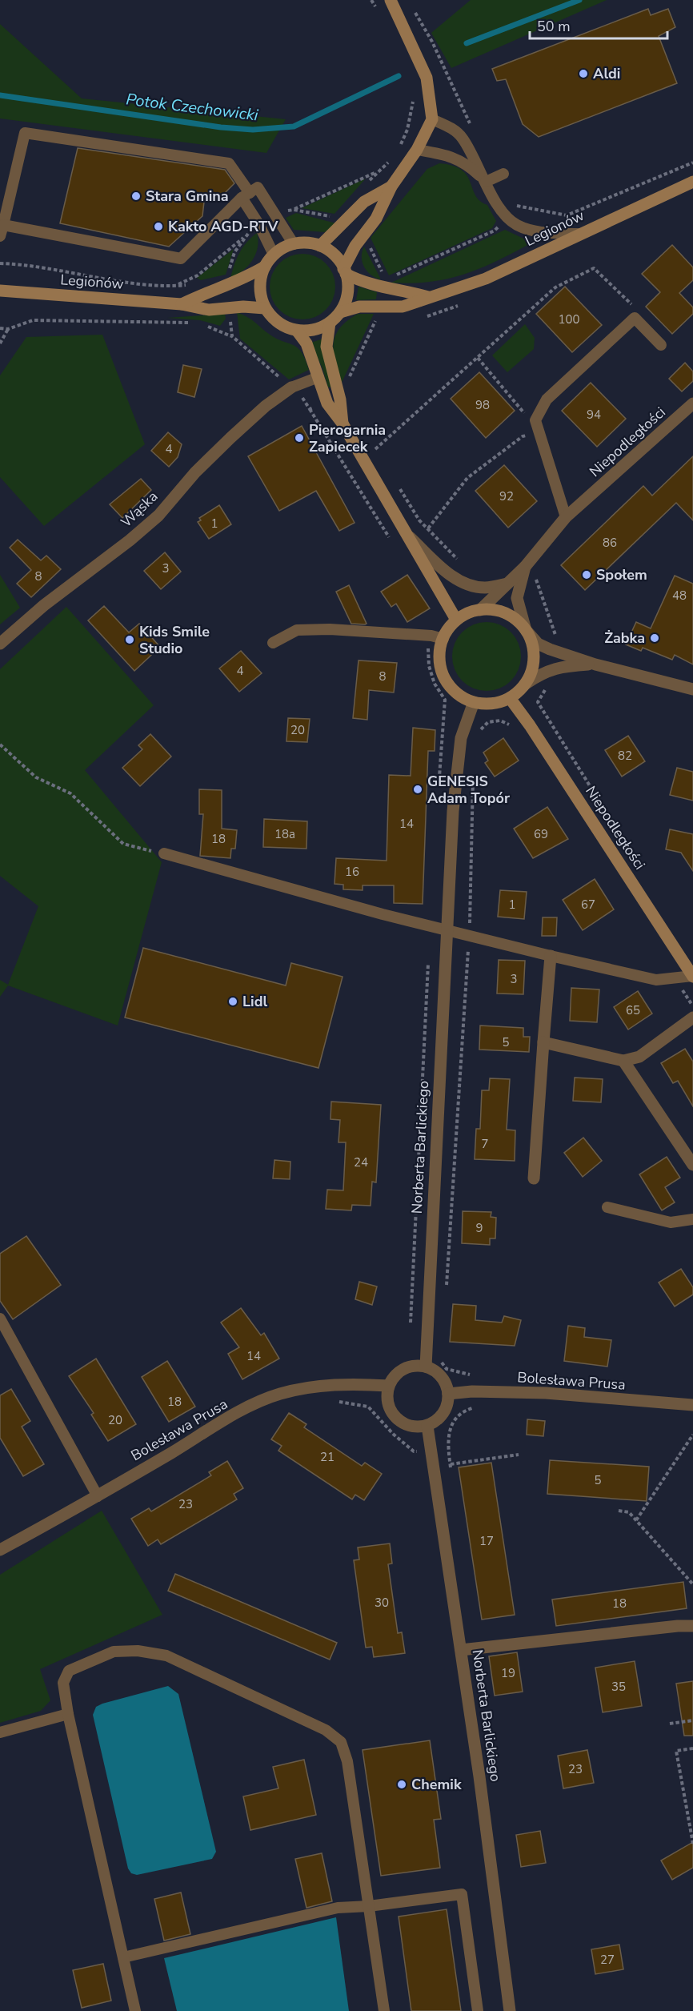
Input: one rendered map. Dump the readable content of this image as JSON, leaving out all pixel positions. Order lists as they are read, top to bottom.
{
  "streets": {
    "street": [
      "Legionów",
      "Niepodległości",
      "Wąska",
      "Norberta Barlickiego",
      "Bolesława Prusa"
    ]
  },
  "crossings": [
    ["Niepodległości", "Norberta Barlickiego"],
    ["Norberta Barlickiego", "Bolesława Prusa"]
  ],
  "water": ["Potok Czechowicki"],
  "places": [
    "Aldi",
    "Stara Gmina",
    "Kakto AGD-RTV",
    "Pierogarnia Zapiecek",
    "Społem",
    "Żabka",
    "Kids Smile Studio",
    "GENESIS Adam Topór",
    "Lidl",
    "Chemik"
  ],
  "house_numbers": [
    "100",
    "98",
    "94",
    "4",
    "92",
    "1",
    "86",
    "3",
    "8",
    "48",
    "4",
    "8",
    "20",
    "82",
    "14",
    "18a",
    "69",
    "18",
    "16",
    "1",
    "67",
    "3",
    "65",
    "5",
    "7",
    "24",
    "9",
    "14",
    "18",
    "20",
    "21",
    "5",
    "23",
    "17",
    "30",
    "18",
    "19",
    "35",
    "23",
    "27"
  ],
  "scale_bar": "50 m"
}
